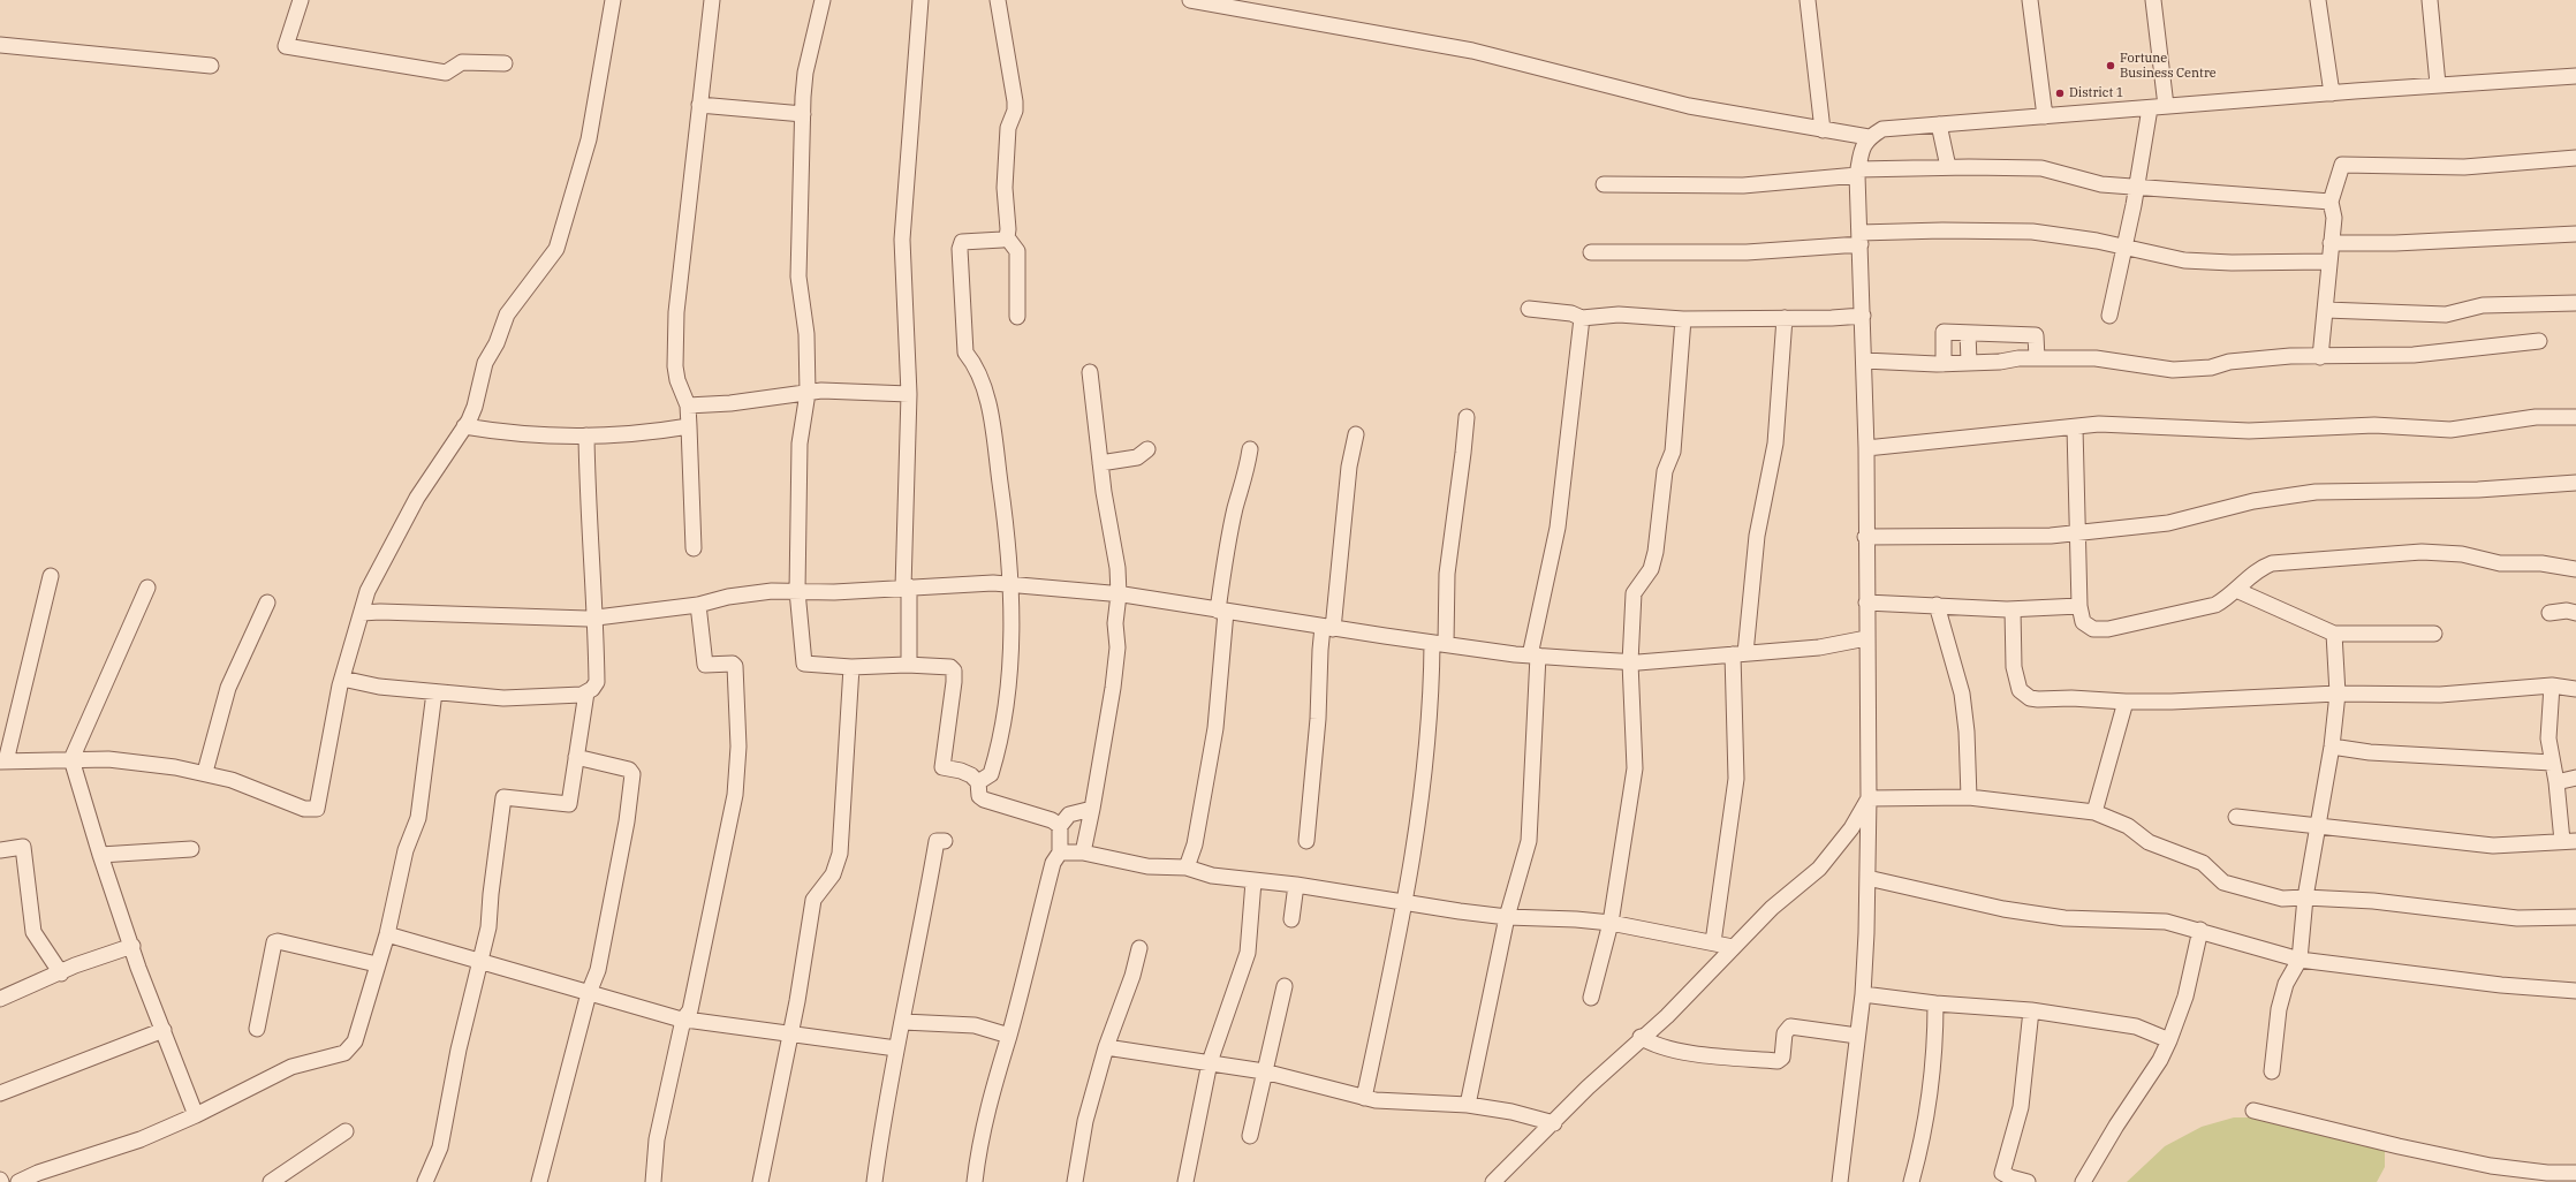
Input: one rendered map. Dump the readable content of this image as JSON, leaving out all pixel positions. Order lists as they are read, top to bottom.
{
  "places": ["Fortune Business Centre", "District 1"]
}
